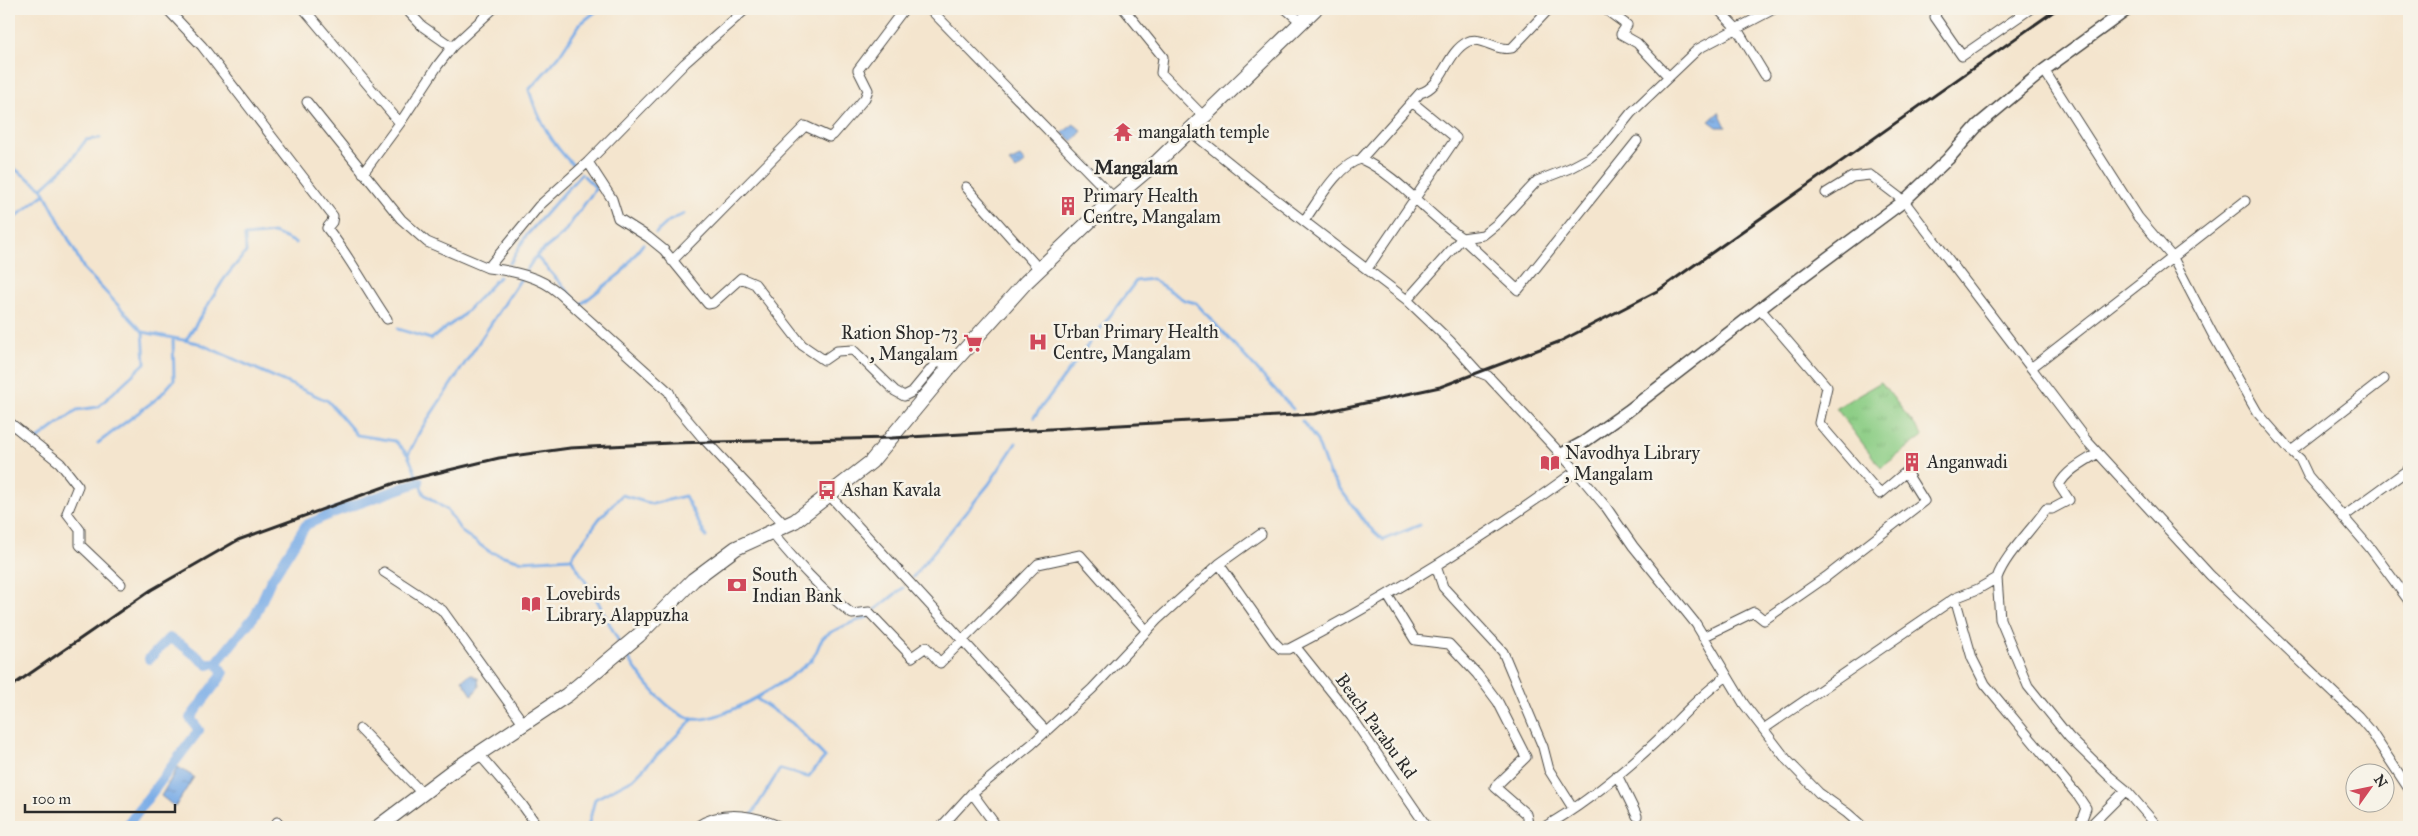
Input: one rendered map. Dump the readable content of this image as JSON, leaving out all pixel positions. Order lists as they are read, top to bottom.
{
  "streets": {
    "street": ["Beach Parabu Rd"]
  },
  "districts": ["Mangalam"],
  "places": {
    "temple": ["mangalath temple"],
    "building": ["Primary Health Centre, Mangalam", "Anganwadi"],
    "hospital": ["Urban Primary Health Centre, Mangalam"],
    "supermarket": ["Ration Shop-73 , Mangalam"],
    "library": ["Navodhya Library , Mangalam", "Lovebirds Library, Alappuzha"],
    "bus stop": ["Ashan Kavala"],
    "bank": ["South Indian Bank"]
  },
  "scale_bar": "100 m",
  "north": "top right"
}
